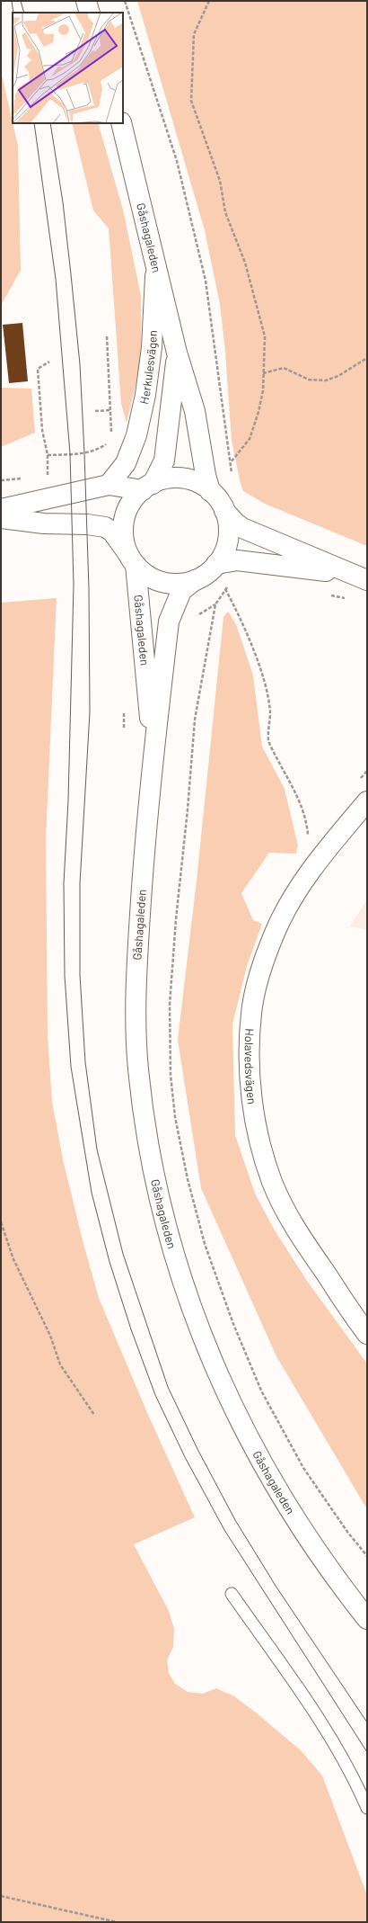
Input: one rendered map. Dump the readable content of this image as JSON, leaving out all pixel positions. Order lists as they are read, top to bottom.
{
  "streets": {
    "main road": ["Gåshagaleden", "Herkulesvägen", "Holavedsvägen"]
  },
  "crossings": [
    ["Gåshagaleden", "Herkulesvägen"]
  ]
}
